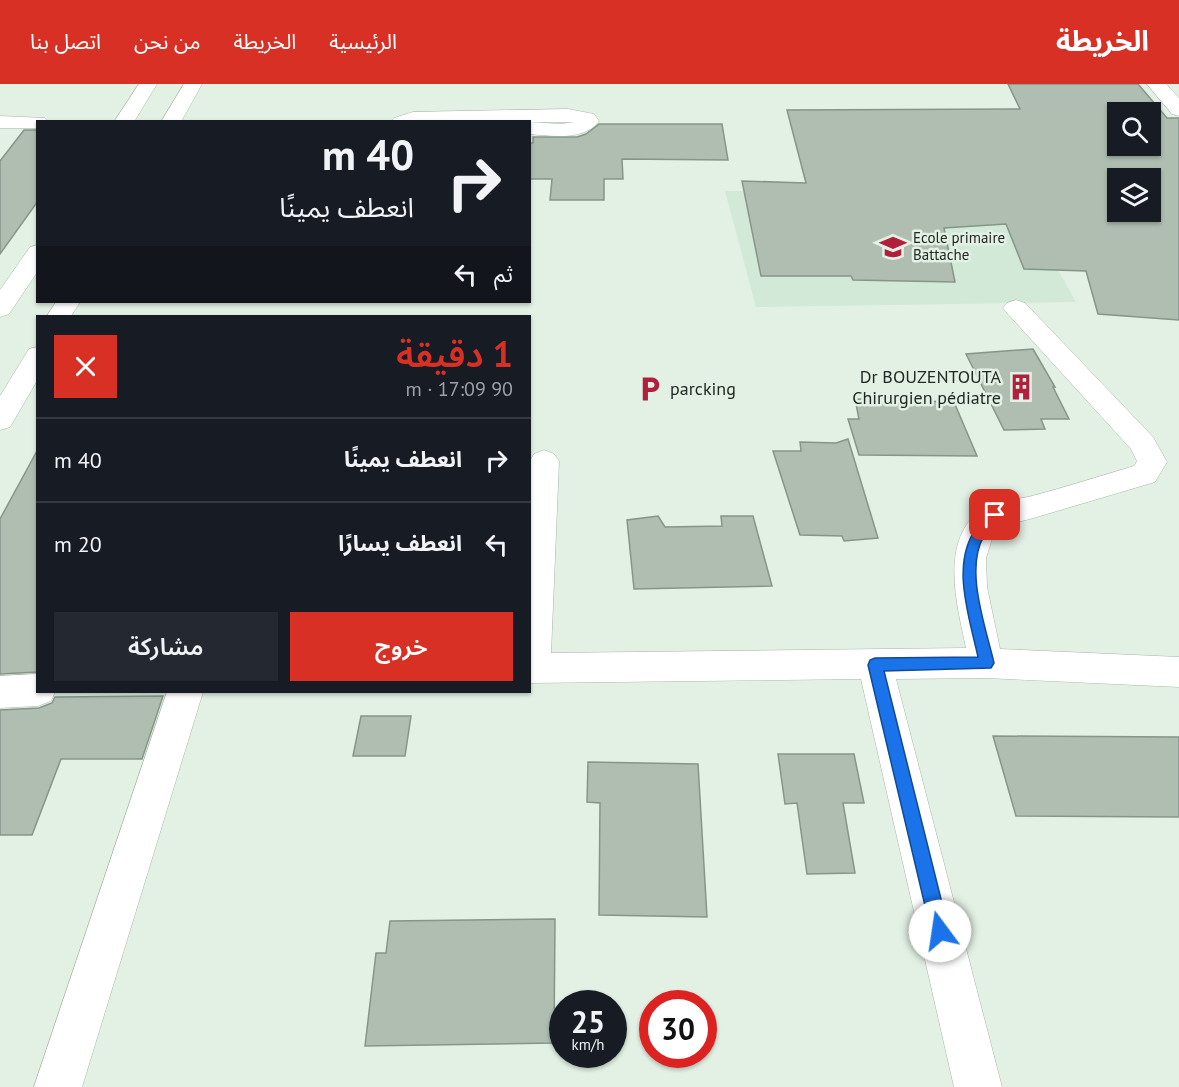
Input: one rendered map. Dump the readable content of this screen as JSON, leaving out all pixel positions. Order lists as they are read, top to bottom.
{
  "places": {
    "school or university": ["Ecole primaire Battache"],
    "building": ["Dr BOUZENTOUTA Chirurgien pédiatre"],
    "parking": ["parcking"]
  },
  "page": {
    "header": "الخريطة",
    "nav": [
      "الرئيسية",
      "الخريطة",
      "من نحن",
      "اتصل بنا"
    ],
    "turn": ["40 m", "انعطف يمينًا"],
    "then": "ثم",
    "heading": ["1 دقيقة", "90 m · 17:09"],
    "list": [
      {
        "name": "انعطف يمينًا",
        "value": "40 m"
      },
      {
        "name": "انعطف يسارًا",
        "value": "20 m"
      }
    ],
    "buttons": ["خروج", "مشاركة"],
    "speed": "25 km/h",
    "limit": "30"
  }
}
